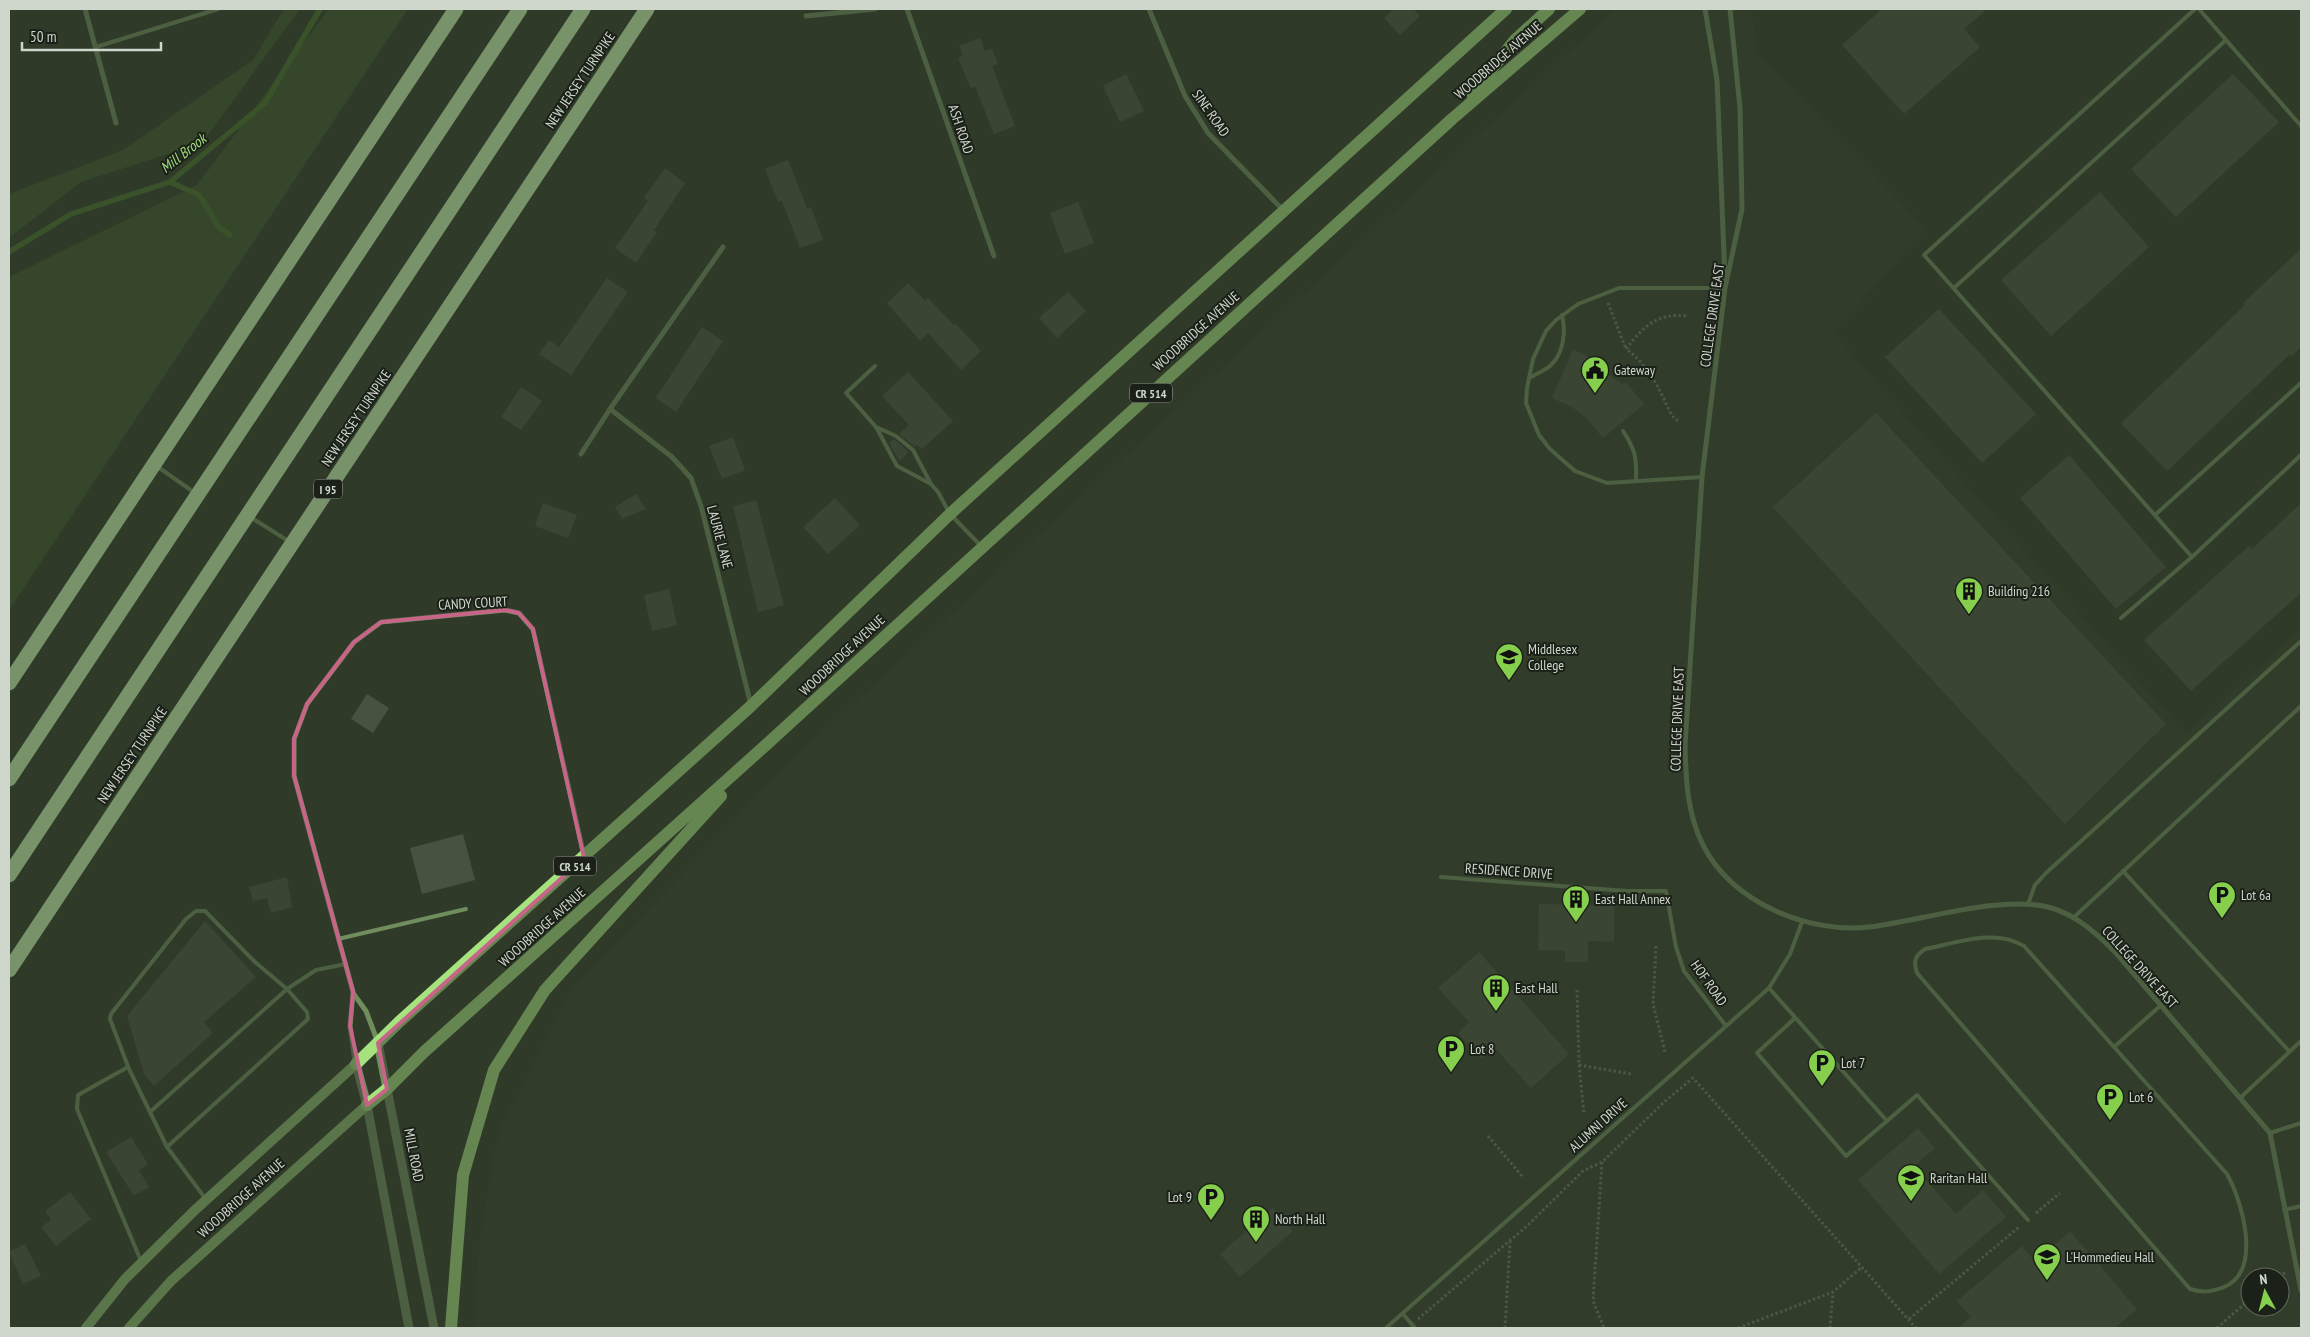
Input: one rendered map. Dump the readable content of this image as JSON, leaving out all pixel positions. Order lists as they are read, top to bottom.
{
  "streets": {
    "highway": ["NEW JERSEY TURNPIKE", "I 95"],
    "main road": ["WOODBRIDGE AVENUE", "CR 514"],
    "street": [
      "SINE ROAD",
      "ASH ROAD",
      "COLLEGE DRIVE EAST",
      "LAURIE LANE",
      "CANDY COURT",
      "MILL ROAD"
    ],
    "lane": ["RESIDENCE DRIVE", "HOF ROAD", "ALUMNI DRIVE"]
  },
  "crossings": [
    ["WOODBRIDGE AVENUE", "SINE ROAD"],
    ["WOODBRIDGE AVENUE", "LAURIE LANE"],
    ["WOODBRIDGE AVENUE", "CANDY COURT"],
    ["WOODBRIDGE AVENUE", "MILL ROAD"],
    ["COLLEGE DRIVE EAST", "ALUMNI DRIVE"],
    ["CANDY COURT", "MILL ROAD"],
    ["RESIDENCE DRIVE", "HOF ROAD"],
    ["HOF ROAD", "ALUMNI DRIVE"]
  ],
  "water": ["Mill Brook"],
  "places": {
    "public building": ["Gateway"],
    "building": [
      "Building 216",
      "East Hall Annex",
      "East Hall",
      "North Hall"
    ],
    "school or university": ["Middlesex College", "Raritan Hall", "L'Hommedieu Hall"],
    "parking": [
      "Lot 6a",
      "Lot 8",
      "Lot 7",
      "Lot 6",
      "Lot 9"
    ]
  },
  "scale_bar": "50 m",
  "north": "top"
}
